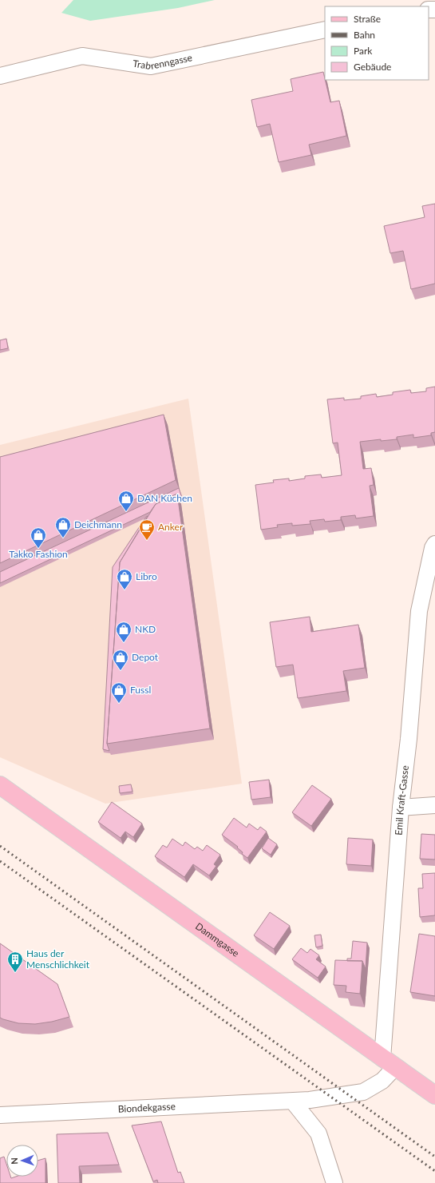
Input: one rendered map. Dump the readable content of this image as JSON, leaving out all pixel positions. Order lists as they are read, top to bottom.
{
  "streets": {
    "main road": ["Dammgasse"],
    "street": ["Trabrenngasse", "Emil Kraft-Gasse", "Biondekgasse"]
  },
  "crossings": [
    ["Emil Kraft-Gasse", "Dammgasse"],
    ["Emil Kraft-Gasse", "Biondekgasse"],
    ["Dammgasse", "Biondekgasse"]
  ],
  "places": {
    "shop": [
      "DAN Küchen",
      "Deichmann",
      "Takko Fashion",
      "Libro",
      "NKD",
      "Depot",
      "Fussl"
    ],
    "cafe": ["Anker"],
    "building": ["Haus der Menschlichkeit"]
  },
  "legend": [
    "Straße",
    "Bahn",
    "Park",
    "Gebäude"
  ],
  "north": "left"
}
